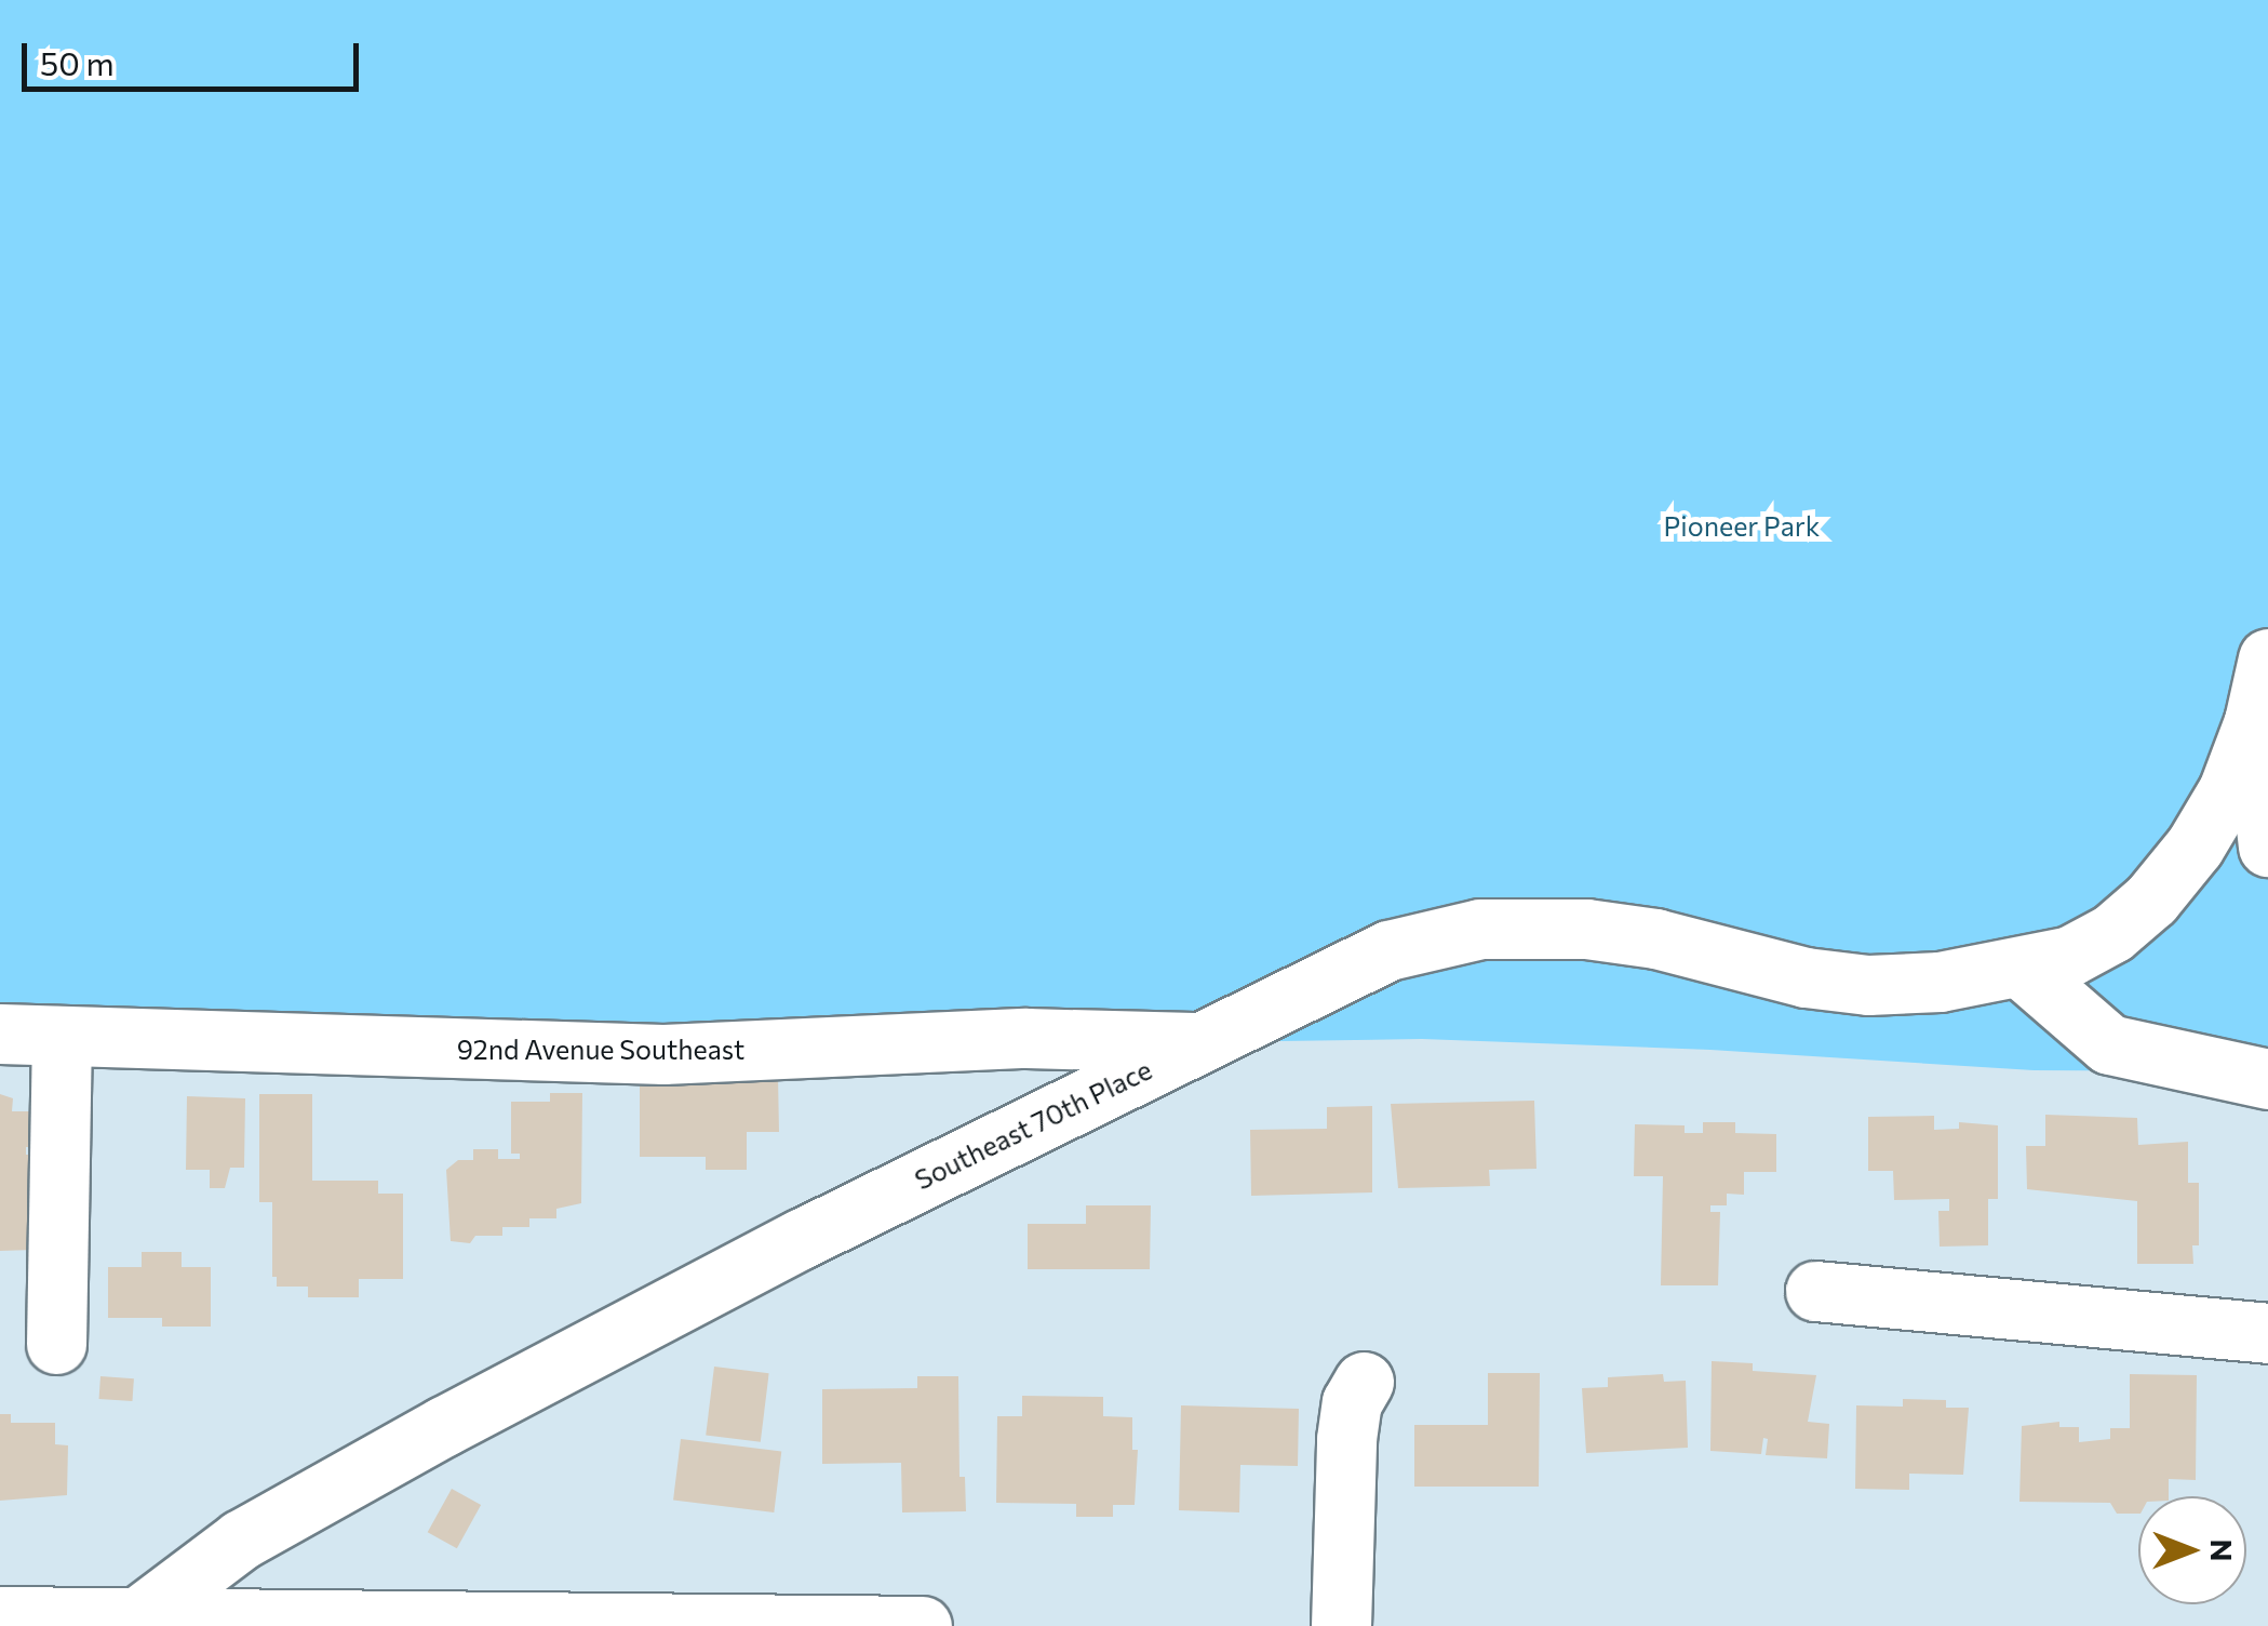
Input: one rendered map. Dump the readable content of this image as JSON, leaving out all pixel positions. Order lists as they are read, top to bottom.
{
  "streets": {
    "street": ["92nd Avenue Southeast", "Southeast 70th Place"]
  },
  "crossings": [
    ["92nd Avenue Southeast", "Southeast 70th Place"]
  ],
  "parks": ["Pioneer Park"],
  "scale_bar": "50 m",
  "north": "right"
}
